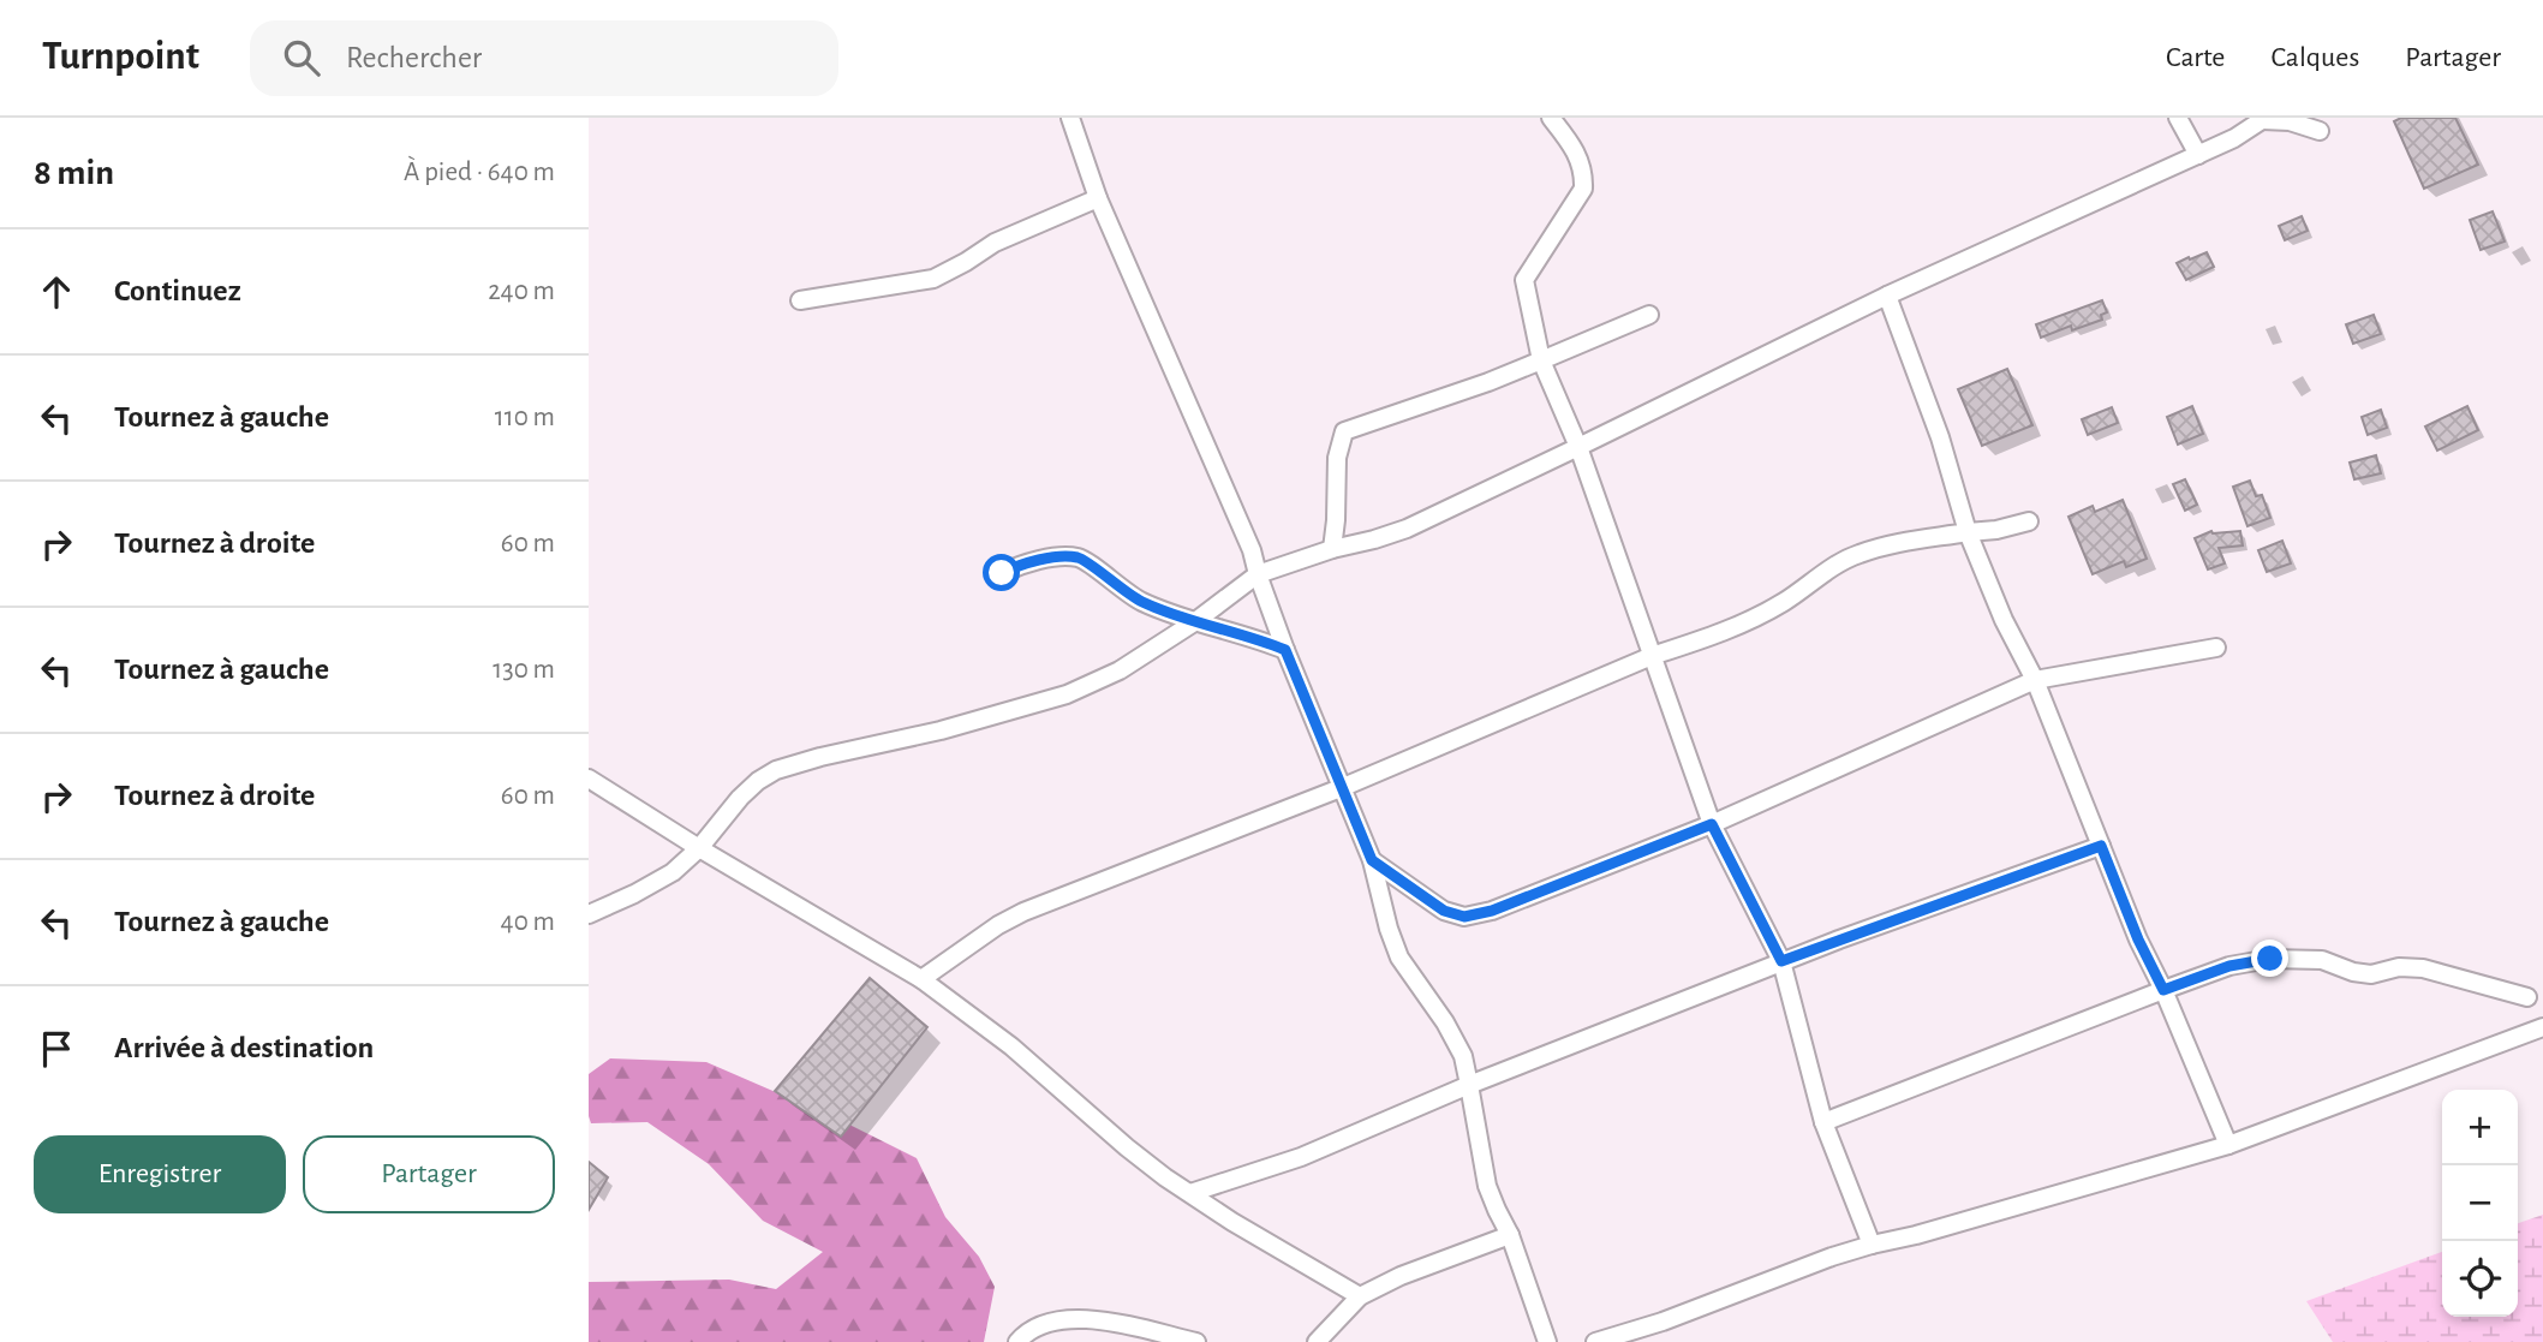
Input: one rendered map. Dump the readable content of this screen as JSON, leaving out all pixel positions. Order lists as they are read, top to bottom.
{
  "page": {
    "header": "Turnpoint",
    "search": "Rechercher",
    "nav": ["Carte", "Calques", "Partager"],
    "heading": ["8 min", "À pied · 640 m"],
    "list": [
      ["Continuez", "240 m"],
      ["Tournez à gauche", "110 m"],
      ["Tournez à droite", "60 m"],
      ["Tournez à gauche", "130 m"],
      ["Tournez à droite", "60 m"],
      ["Tournez à gauche", "40 m"],
      "Arrivée à destination"
    ],
    "map_buttons": ["+", "−"],
    "buttons": ["Enregistrer", "Partager"]
  }
}
